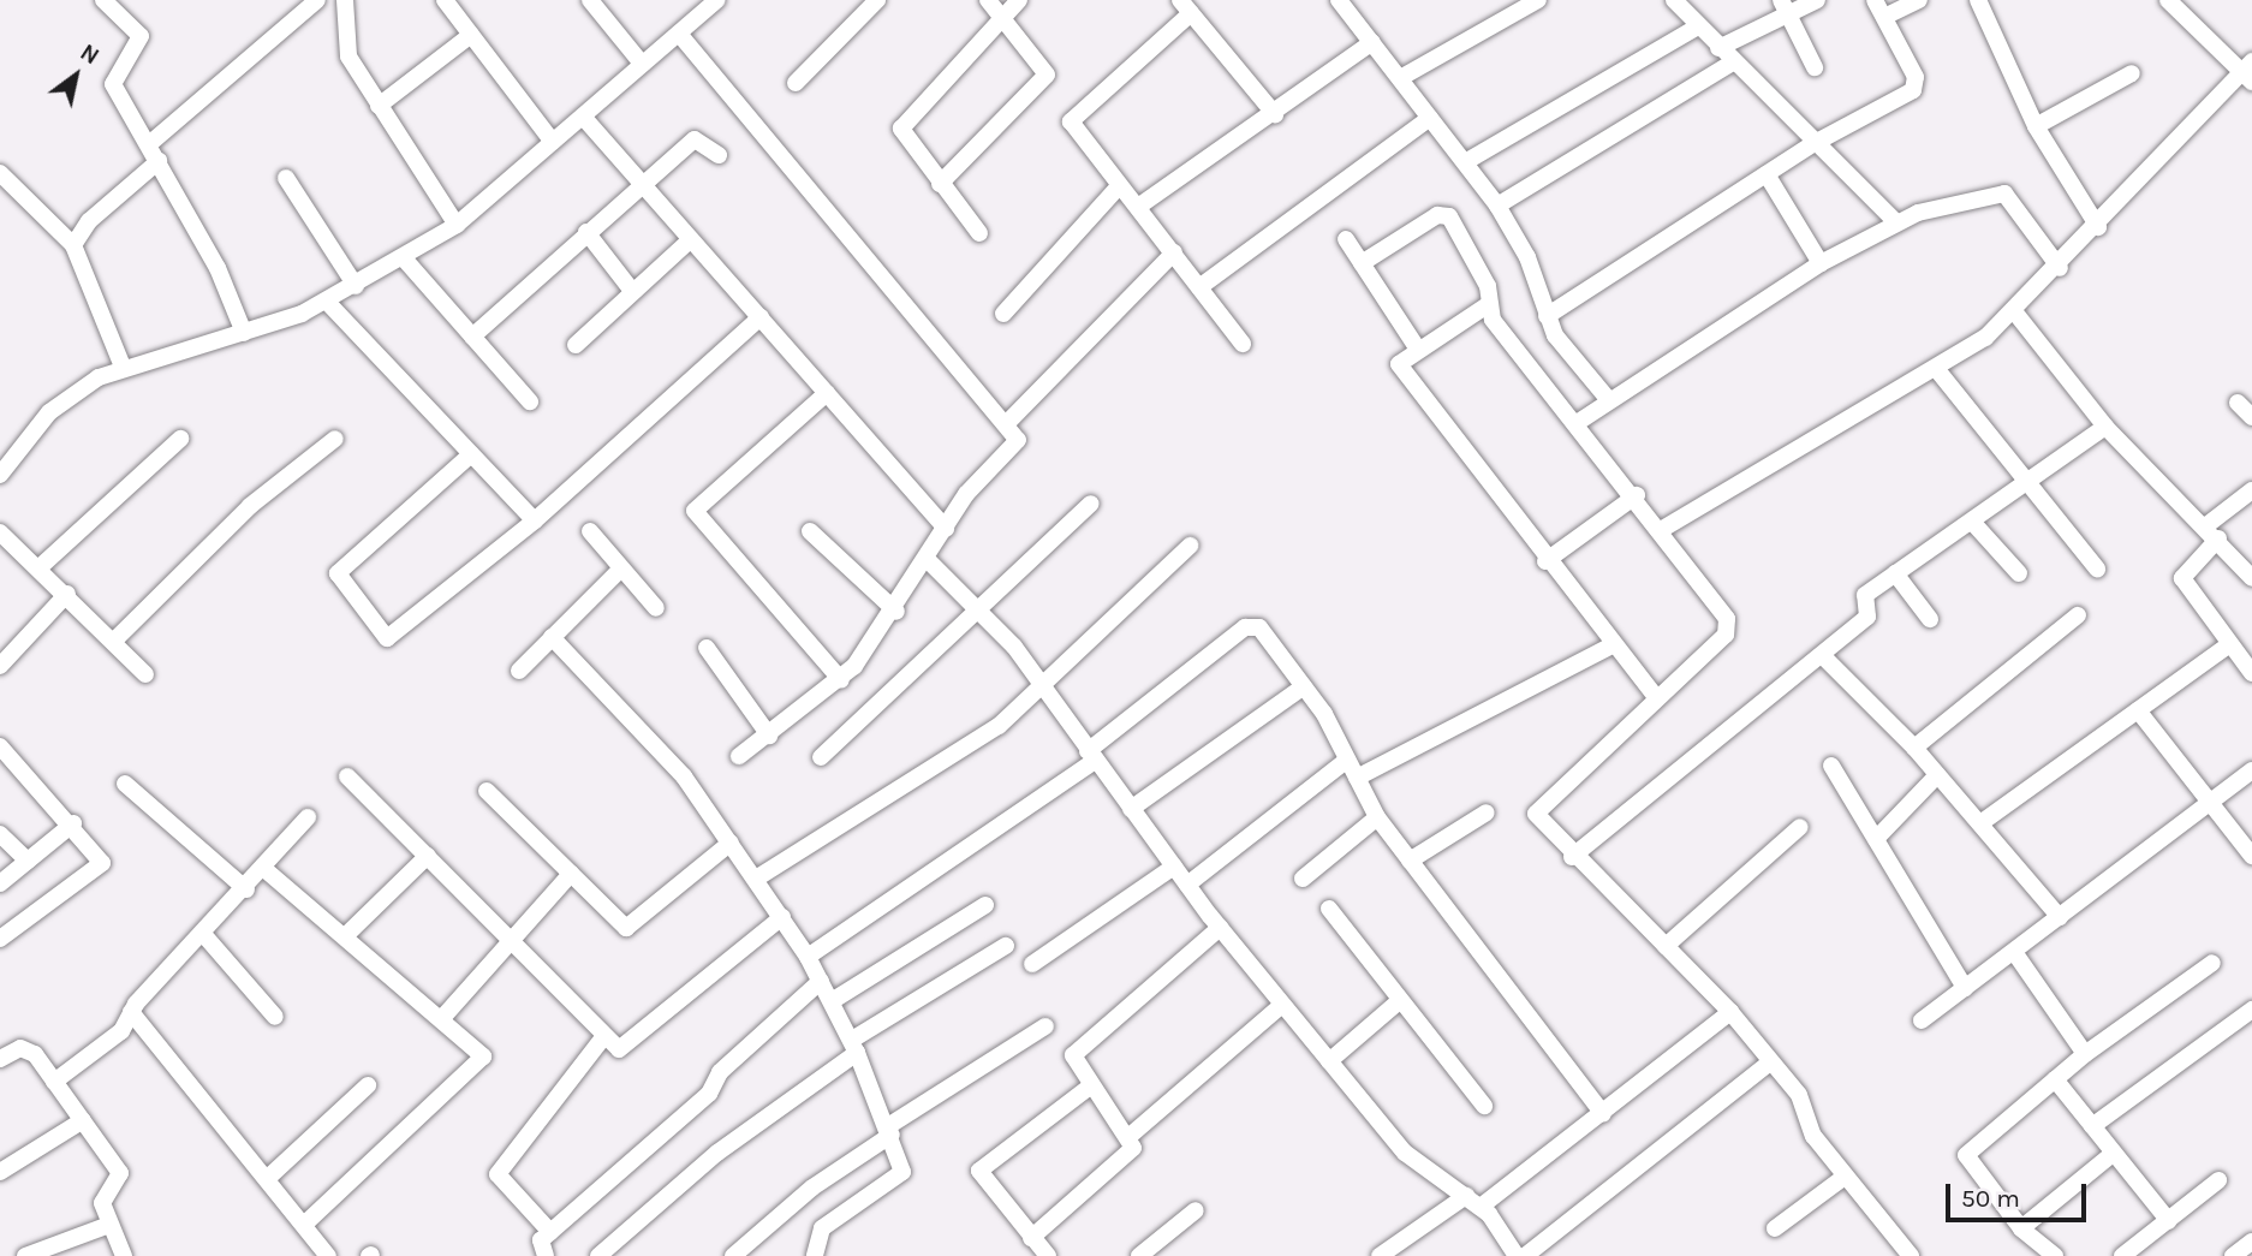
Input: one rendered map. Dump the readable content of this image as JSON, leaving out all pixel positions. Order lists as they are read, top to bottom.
{
  "scale_bar": "50 m",
  "north": "top right"
}
